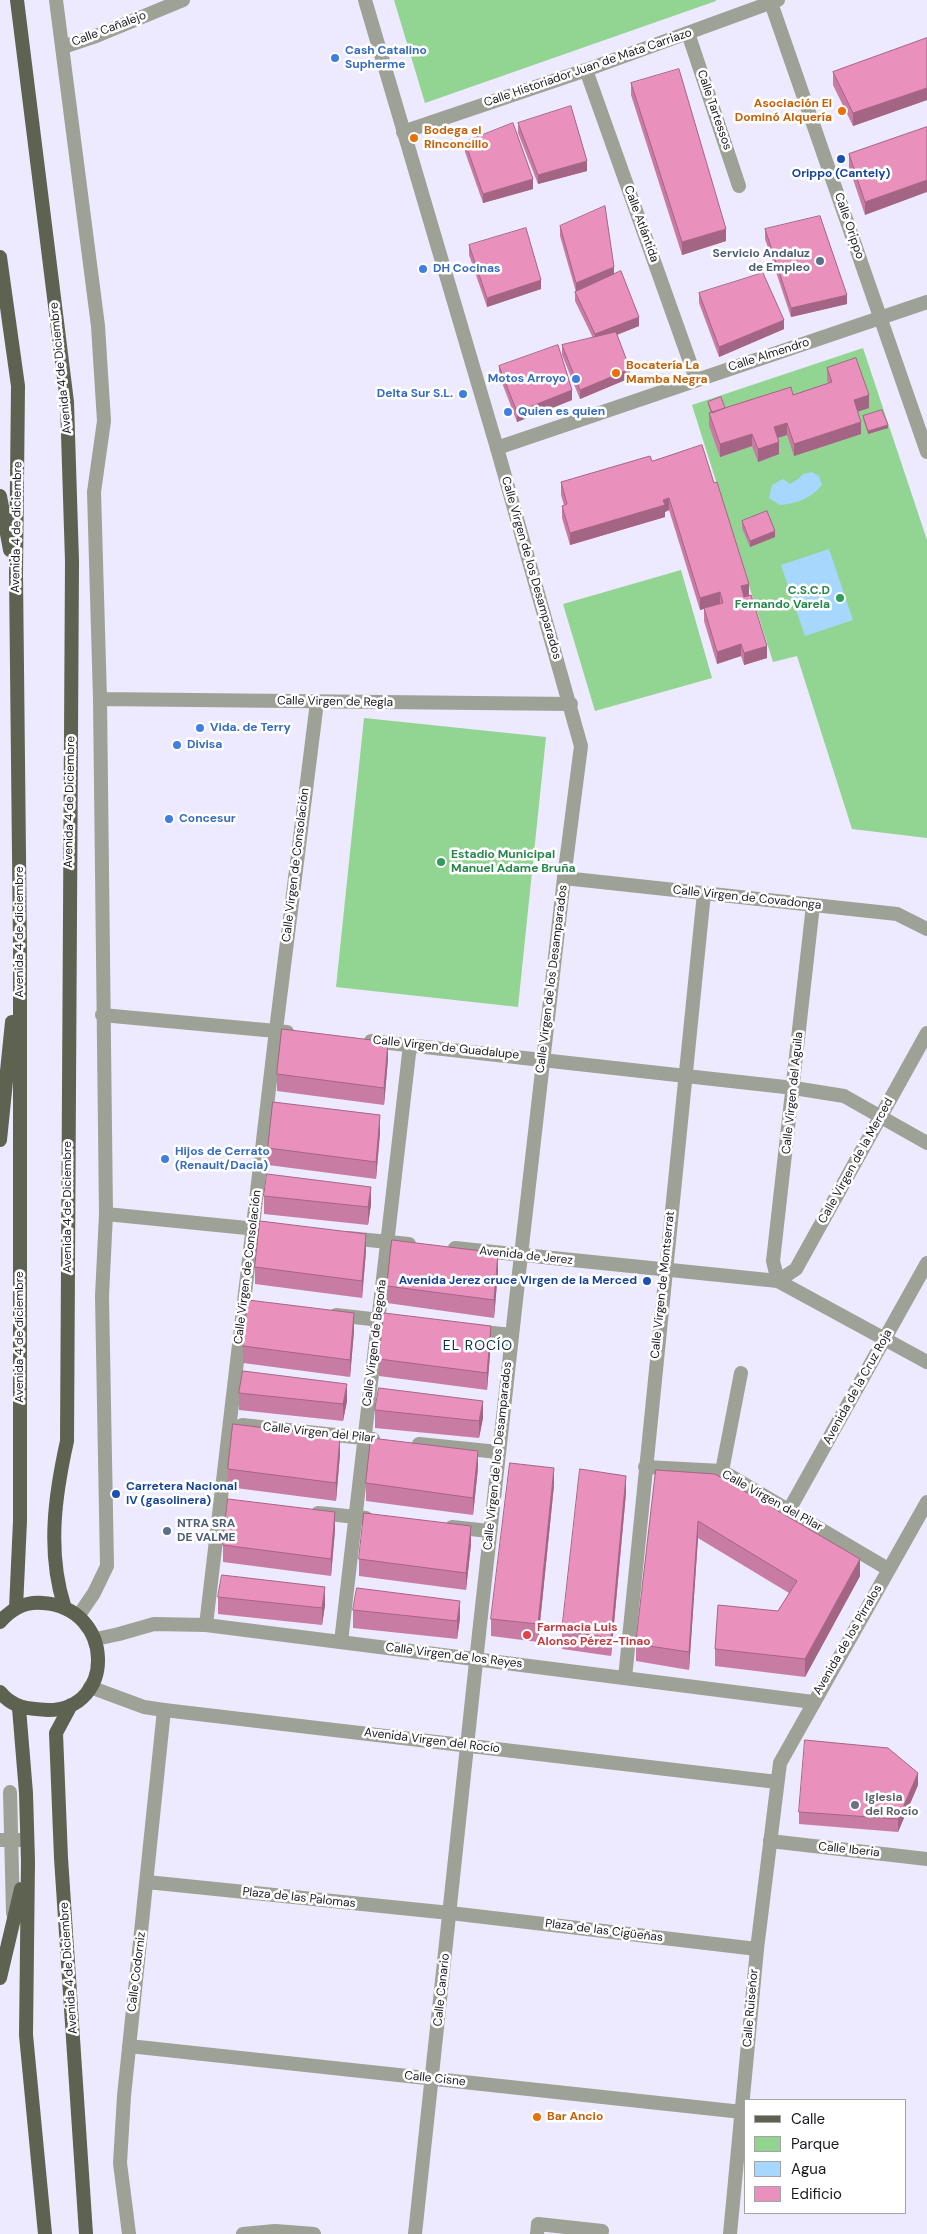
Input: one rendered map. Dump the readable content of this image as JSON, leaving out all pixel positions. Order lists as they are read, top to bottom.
{
  "streets": {
    "main road": ["Avenida 4 de Diciembre", "Avenida 4 de diciembre"],
    "street": [
      "Calle Cañalejo",
      "Calle Historiador Juan de Mata Carriazo",
      "Calle Tartessos",
      "Calle Atlántida",
      "Calle Orippo",
      "Calle Almendro",
      "Calle Virgen de los Desamparados",
      "Calle Virgen de Regla",
      "Calle Virgen de Consolación",
      "Calle Virgen de Covadonga",
      "Calle Virgen de Guadalupe",
      "Calle Virgen del Aguila",
      "Calle Virgen de la Merced",
      "Avenida de Jerez",
      "Calle Virgen de Montserrat",
      "Calle Virgen de Begoña",
      "Avenida de la Cruz Roja",
      "Calle Virgen del Pilar",
      "Avenida de los Pirralos",
      "Calle Virgen de los Reyes",
      "Avenida Virgen del Rocío",
      "Calle Iberia",
      "Plaza de las Palomas",
      "Plaza de las Cigüeñas",
      "Calle Codorniz",
      "Calle Canario",
      "Calle Ruiseñor",
      "Calle Cisne"
    ]
  },
  "crossings": [
    ["Calle Historiador Juan de Mata Carriazo", "Calle Tartessos"],
    ["Calle Historiador Juan de Mata Carriazo", "Calle Atlántida"],
    ["Calle Historiador Juan de Mata Carriazo", "Calle Orippo"],
    ["Calle Historiador Juan de Mata Carriazo", "Calle Virgen de los Desamparados"],
    ["Calle Atlántida", "Calle Almendro"],
    ["Calle Orippo", "Calle Almendro"],
    ["Calle Almendro", "Calle Virgen de los Desamparados"],
    ["Calle Virgen de los Desamparados", "Calle Virgen de Regla"],
    ["Calle Virgen de los Desamparados", "Calle Virgen de Covadonga"],
    ["Calle Virgen de los Desamparados", "Calle Virgen de Guadalupe"],
    ["Calle Virgen de los Desamparados", "Avenida de Jerez"],
    ["Calle Virgen de los Desamparados", "Calle Virgen de los Reyes"],
    ["Calle Virgen de los Desamparados", "Avenida Virgen del Rocío"],
    ["Calle Virgen de los Desamparados", "Calle Canario"],
    ["Calle Virgen de Regla", "Calle Virgen de Consolación"],
    ["Calle Virgen de Consolación", "Calle Virgen del Pilar"],
    ["Calle Virgen de Consolación", "Calle Virgen de los Reyes"],
    ["Calle Virgen de Covadonga", "Calle Virgen del Aguila"],
    ["Calle Virgen de Covadonga", "Calle Virgen de Montserrat"],
    ["Calle Virgen de Guadalupe", "Calle Virgen del Aguila"],
    ["Calle Virgen de Guadalupe", "Calle Virgen de la Merced"],
    ["Calle Virgen de Guadalupe", "Calle Virgen de Montserrat"],
    ["Calle Virgen de Guadalupe", "Calle Virgen de Begoña"],
    ["Calle Virgen del Aguila", "Calle Virgen de la Merced"],
    ["Calle Virgen del Aguila", "Avenida de Jerez"],
    ["Calle Virgen de la Merced", "Avenida de Jerez"],
    ["Avenida de Jerez", "Calle Virgen de Montserrat"],
    ["Avenida de Jerez", "Avenida de la Cruz Roja"],
    ["Calle Virgen de Montserrat", "Calle Virgen del Pilar"],
    ["Calle Virgen de Montserrat", "Calle Virgen de los Reyes"],
    ["Calle Virgen de Begoña", "Calle Virgen del Pilar"],
    ["Calle Virgen de Begoña", "Calle Virgen de los Reyes"],
    ["Avenida de la Cruz Roja", "Calle Virgen del Pilar"],
    ["Calle Virgen del Pilar", "Avenida de los Pirralos"],
    ["Avenida de los Pirralos", "Calle Virgen de los Reyes"],
    ["Avenida de los Pirralos", "Avenida Virgen del Rocío"],
    ["Avenida de los Pirralos", "Calle Ruiseñor"],
    ["Avenida Virgen del Rocío", "Calle Codorniz"],
    ["Avenida Virgen del Rocío", "Calle Canario"],
    ["Avenida Virgen del Rocío", "Calle Ruiseñor"],
    ["Calle Iberia", "Calle Ruiseñor"],
    ["Plaza de las Palomas", "Plaza de las Cigüeñas"],
    ["Plaza de las Palomas", "Calle Codorniz"],
    ["Plaza de las Palomas", "Calle Canario"],
    ["Plaza de las Cigüeñas", "Calle Canario"],
    ["Plaza de las Cigüeñas", "Calle Ruiseñor"],
    ["Calle Codorniz", "Calle Cisne"],
    ["Calle Canario", "Calle Cisne"],
    ["Calle Ruiseñor", "Calle Cisne"]
  ],
  "districts": ["EL ROCÍO"],
  "places": [
    "Cash Catalino Supherme",
    "Asociación El Dominó Alquería",
    "Bodega el Rinconcillo",
    "Orippo (Cantely)",
    "Servicio Andaluz de Empleo",
    "DH Cocinas",
    "Bocatería La Mamba Negra",
    "Motos Arroyo",
    "Delta Sur S.L.",
    "Quien es quien",
    "C.S.C.D Fernando Varela",
    "Vida. de Terry",
    "Divisa",
    "Concesur",
    "Estadio Municipal Manuel Adame Bruña",
    "Hijos de Cerrato (Renault/Dacia)",
    "Avenida Jerez cruce Virgen de la Merced",
    "Carretera Nacional IV (gasolinera)",
    "NTRA SRA DE VALME",
    "Farmacia Luis Alonso Pérez-Tinao",
    "Iglesia del Rocío",
    "Bar Ancio"
  ],
  "legend": [
    "Calle",
    "Parque",
    "Agua",
    "Edificio"
  ]
}
